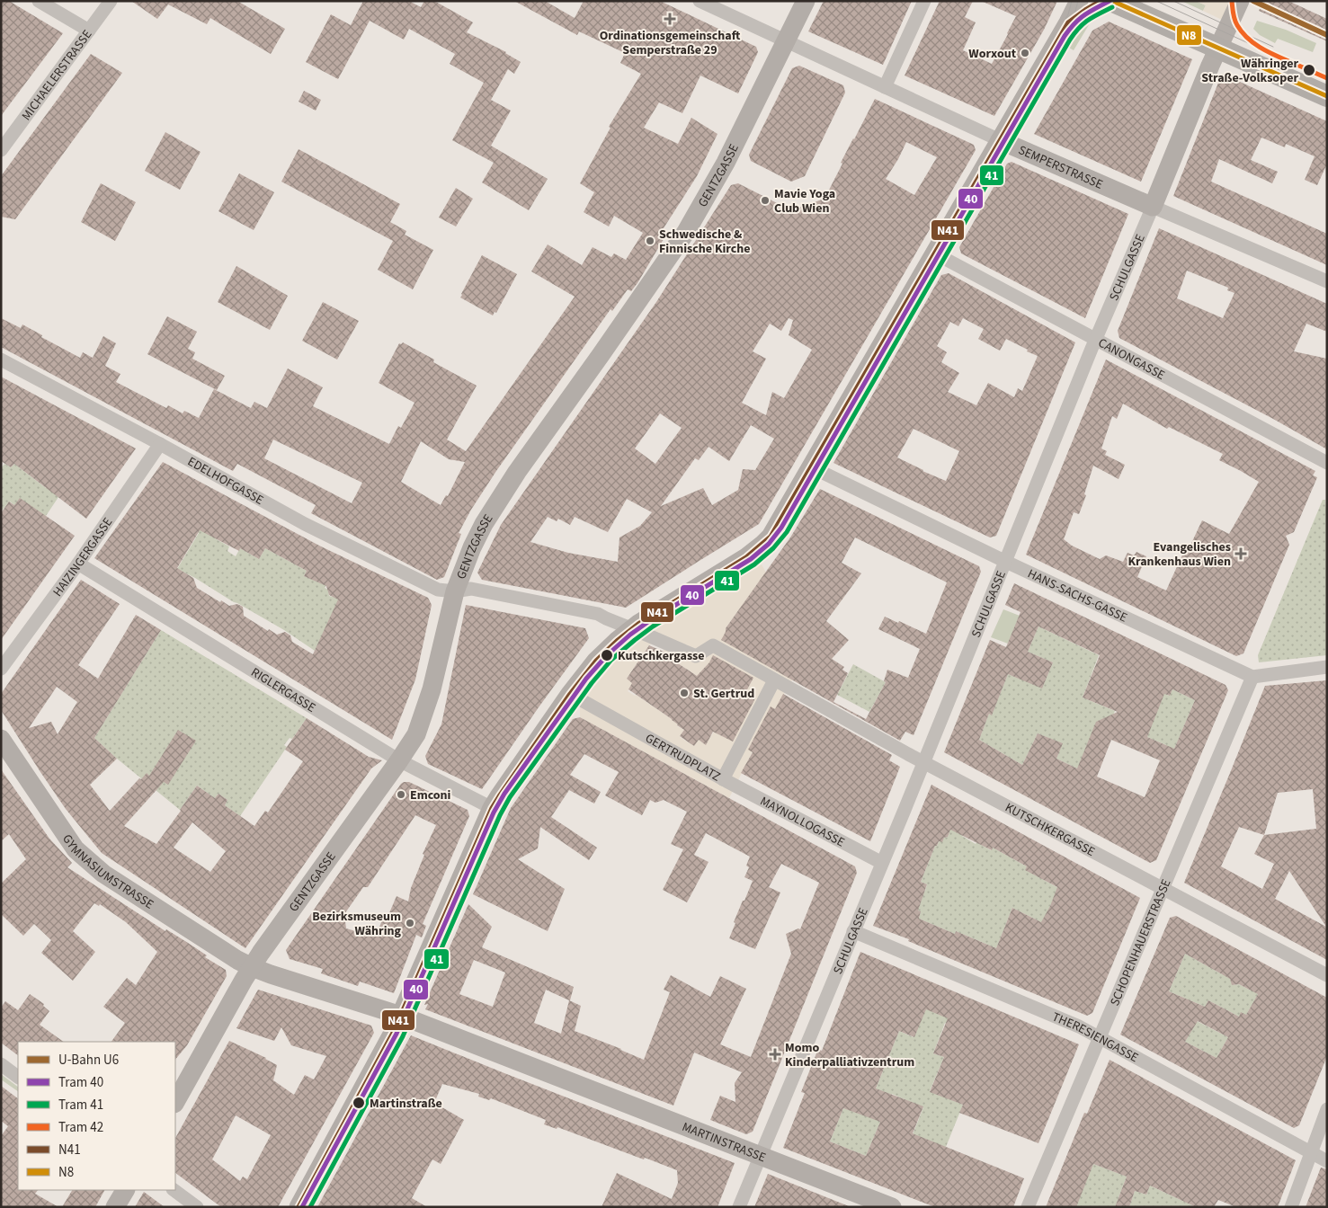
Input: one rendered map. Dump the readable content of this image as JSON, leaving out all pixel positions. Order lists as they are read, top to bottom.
{
  "streets": {
    "main road": [
      "SEMPERSTRASSE",
      "GENTZGASSE",
      "SCHULGASSE",
      "GYMNASIUMSTRASSE",
      "MARTINSTRASSE"
    ],
    "street": [
      "MICHAELERSTRASSE",
      "CANONGASSE",
      "EDELHOFGASSE",
      "HAIZINGERGASSE",
      "HANS-SACHS-GASSE",
      "RIGLERGASSE",
      "GERTRUDPLATZ",
      "MAYNOLLOGASSE",
      "KUTSCHKERGASSE",
      "SCHOPENHAUERSTRASSE",
      "THERESIENGASSE"
    ]
  },
  "crossings": [
    ["SEMPERSTRASSE", "GENTZGASSE"],
    ["SEMPERSTRASSE", "SCHULGASSE"],
    ["GENTZGASSE", "EDELHOFGASSE"],
    ["GENTZGASSE", "RIGLERGASSE"],
    ["GENTZGASSE", "GYMNASIUMSTRASSE"],
    ["GENTZGASSE", "MARTINSTRASSE"],
    ["SCHULGASSE", "CANONGASSE"],
    ["SCHULGASSE", "HANS-SACHS-GASSE"],
    ["SCHULGASSE", "MAYNOLLOGASSE"],
    ["SCHULGASSE", "KUTSCHKERGASSE"],
    ["SCHULGASSE", "THERESIENGASSE"],
    ["SCHULGASSE", "MARTINSTRASSE"],
    ["EDELHOFGASSE", "HAIZINGERGASSE"],
    ["HAIZINGERGASSE", "RIGLERGASSE"],
    ["HANS-SACHS-GASSE", "SCHOPENHAUERSTRASSE"],
    ["GERTRUDPLATZ", "MAYNOLLOGASSE"],
    ["GERTRUDPLATZ", "KUTSCHKERGASSE"],
    ["KUTSCHKERGASSE", "SCHOPENHAUERSTRASSE"],
    ["GYMNASIUMSTRASSE", "MARTINSTRASSE"],
    ["SCHOPENHAUERSTRASSE", "THERESIENGASSE"]
  ],
  "places": {
    "health": ["Ordinationsgemeinschaft Semperstraße 29", "Evangelisches Krankenhaus Wien", "Momo Kinderpalliativzentrum"],
    "other": [
      "Worxout",
      "Währinger Straße-Volksoper",
      "Mavie Yoga Club Wien",
      "Schwedische & Finnische Kirche",
      "Kutschkergasse",
      "St. Gertrud",
      "Emconi",
      "Bezirksmuseum Währing",
      "Martinstraße"
    ]
  },
  "lines": [
    "metro line U6",
    "tram line 40",
    "tram line 42",
    "transit line N41",
    "transit line N8",
    "tram line 41"
  ],
  "legend": [
    "U-Bahn U6",
    "Tram 40",
    "Tram 41",
    "Tram 42",
    "N41",
    "N8"
  ]
}
